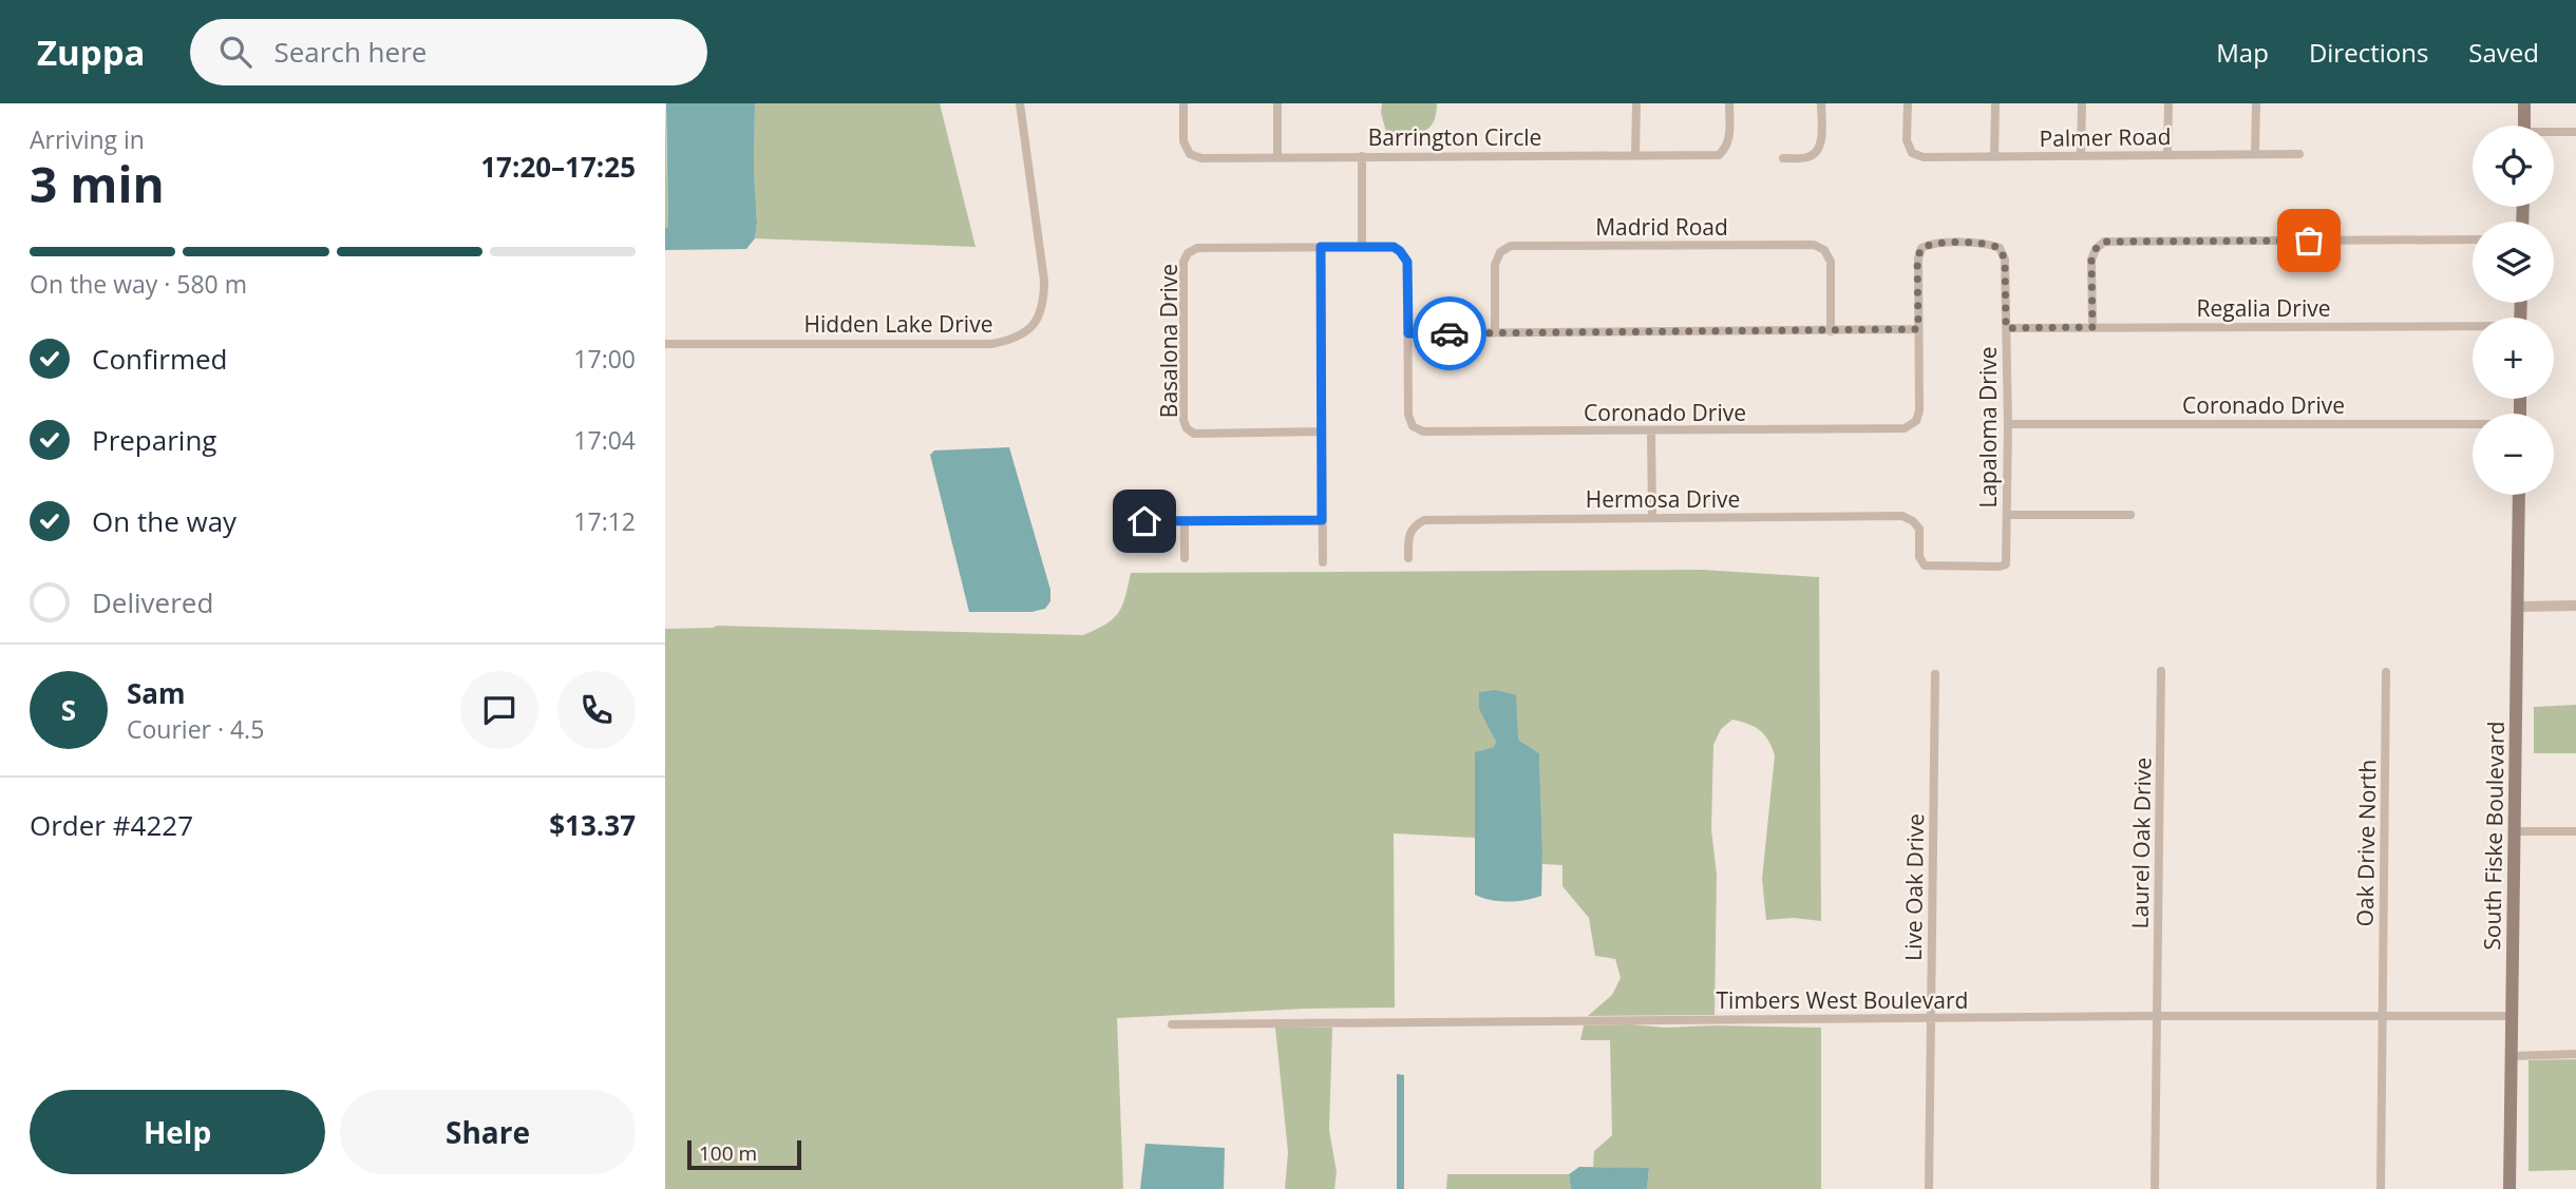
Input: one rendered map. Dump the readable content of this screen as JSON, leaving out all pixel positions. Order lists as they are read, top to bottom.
{
  "streets": {
    "main road": ["South Fiske Boulevard"],
    "street": [
      "Barrington Circle",
      "Palmer Road",
      "Madrid Road",
      "Regalia Drive",
      "Hidden Lake Drive",
      "Basalona Drive",
      "Coronado Drive",
      "Lapaloma Drive",
      "Hermosa Drive",
      "Laurel Oak Drive",
      "Oak Drive North",
      "Live Oak Drive",
      "Timbers West Boulevard"
    ]
  },
  "crossings": [
    ["Regalia Drive", "Lapaloma Drive"],
    ["Coronado Drive", "Lapaloma Drive"],
    ["Lapaloma Drive", "Hermosa Drive"],
    ["South Fiske Boulevard", "Timbers West Boulevard"],
    ["Laurel Oak Drive", "Timbers West Boulevard"],
    ["Oak Drive North", "Timbers West Boulevard"],
    ["Live Oak Drive", "Timbers West Boulevard"]
  ],
  "scale_bar": "100 m",
  "page": {
    "header": "Zuppa",
    "search": "Search here",
    "nav": ["Map", "Directions", "Saved"],
    "heading": ["3 min", "Arriving in", "17:20–17:25"],
    "panel": [
      "Sam",
      "Courier · 4.5",
      "Order #4227",
      "$13.37"
    ],
    "map_buttons": ["+", "−"],
    "bar": "On the way · 580 m",
    "list": [
      ["Confirmed", "17:00"],
      ["Preparing", "17:04"],
      ["On the way", "17:12"],
      "Delivered"
    ],
    "round": "S",
    "buttons": ["Help", "Share"],
    "scale": "100 m"
  }
}
